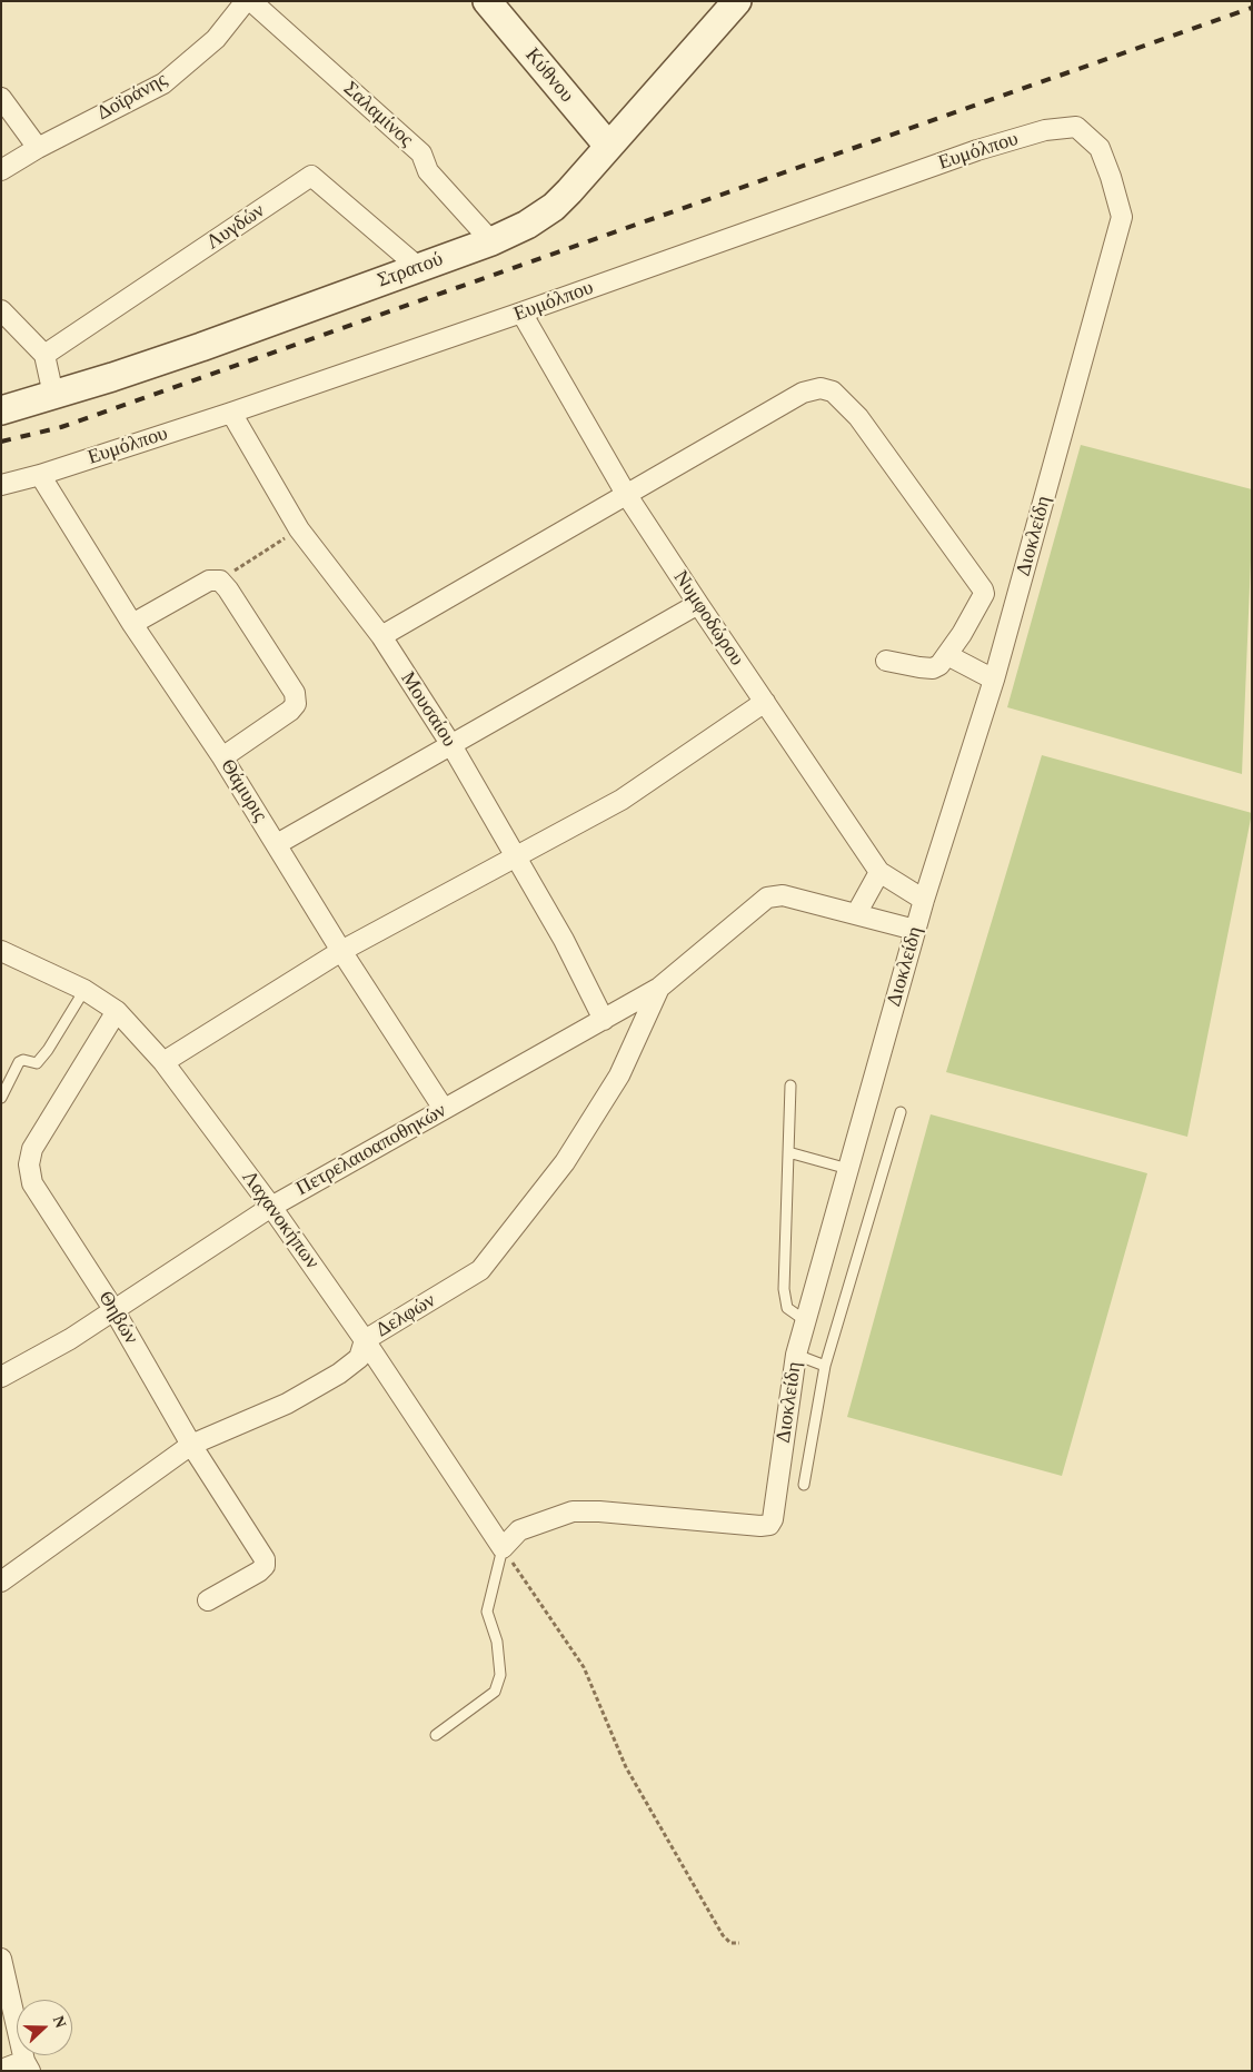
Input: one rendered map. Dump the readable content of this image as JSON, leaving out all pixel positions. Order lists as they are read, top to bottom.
{
  "streets": {
    "main road": ["Κύθνου", "Στρατού"],
    "street": [
      "Δοϊράνης",
      "Σαλαμίνος",
      "Ευμόλπου",
      "Λυγδών",
      "Διοκλείδη",
      "Νυμφοδώρου",
      "Μουσαίου",
      "Θάμυρις",
      "Πετρελαιοαποθηκών",
      "Λαχανοκήπων",
      "Δελφών",
      "Θηβών"
    ]
  },
  "crossings": [
    ["Κύθνου", "Στρατού"],
    ["Σαλαμίνος", "Στρατού"],
    ["Ευμόλπου", "Διοκλείδη"],
    ["Ευμόλπου", "Νυμφοδώρου"],
    ["Ευμόλπου", "Μουσαίου"],
    ["Ευμόλπου", "Θάμυρις"],
    ["Λυγδών", "Στρατού"],
    ["Διοκλείδη", "Νυμφοδώρου"],
    ["Διοκλείδη", "Πετρελαιοαποθηκών"],
    ["Διοκλείδη", "Λαχανοκήπων"],
    ["Μουσαίου", "Πετρελαιοαποθηκών"],
    ["Θάμυρις", "Πετρελαιοαποθηκών"],
    ["Πετρελαιοαποθηκών", "Λαχανοκήπων"],
    ["Πετρελαιοαποθηκών", "Δελφών"],
    ["Πετρελαιοαποθηκών", "Θηβών"],
    ["Λαχανοκήπων", "Δελφών"],
    ["Λαχανοκήπων", "Θηβών"],
    ["Δελφών", "Θηβών"]
  ],
  "north": "right"
}
